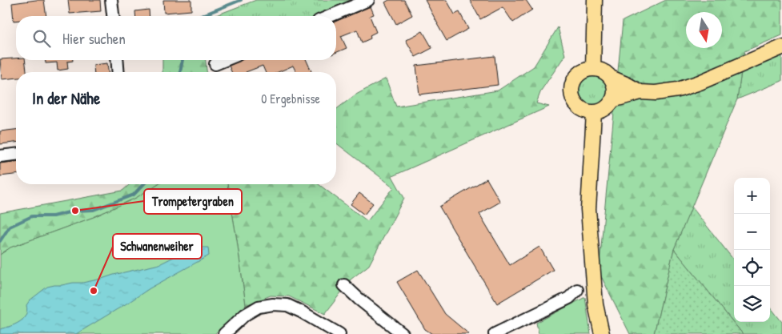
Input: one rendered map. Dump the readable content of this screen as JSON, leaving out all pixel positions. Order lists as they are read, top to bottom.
{
  "places": ["Trompetergraben", "Schwanenweiher"],
  "north": "bottom",
  "page": {
    "search": "Hier suchen",
    "heading": ["In der Nähe", "0 Ergebnisse"],
    "map_buttons": ["+", "−"]
  }
}
